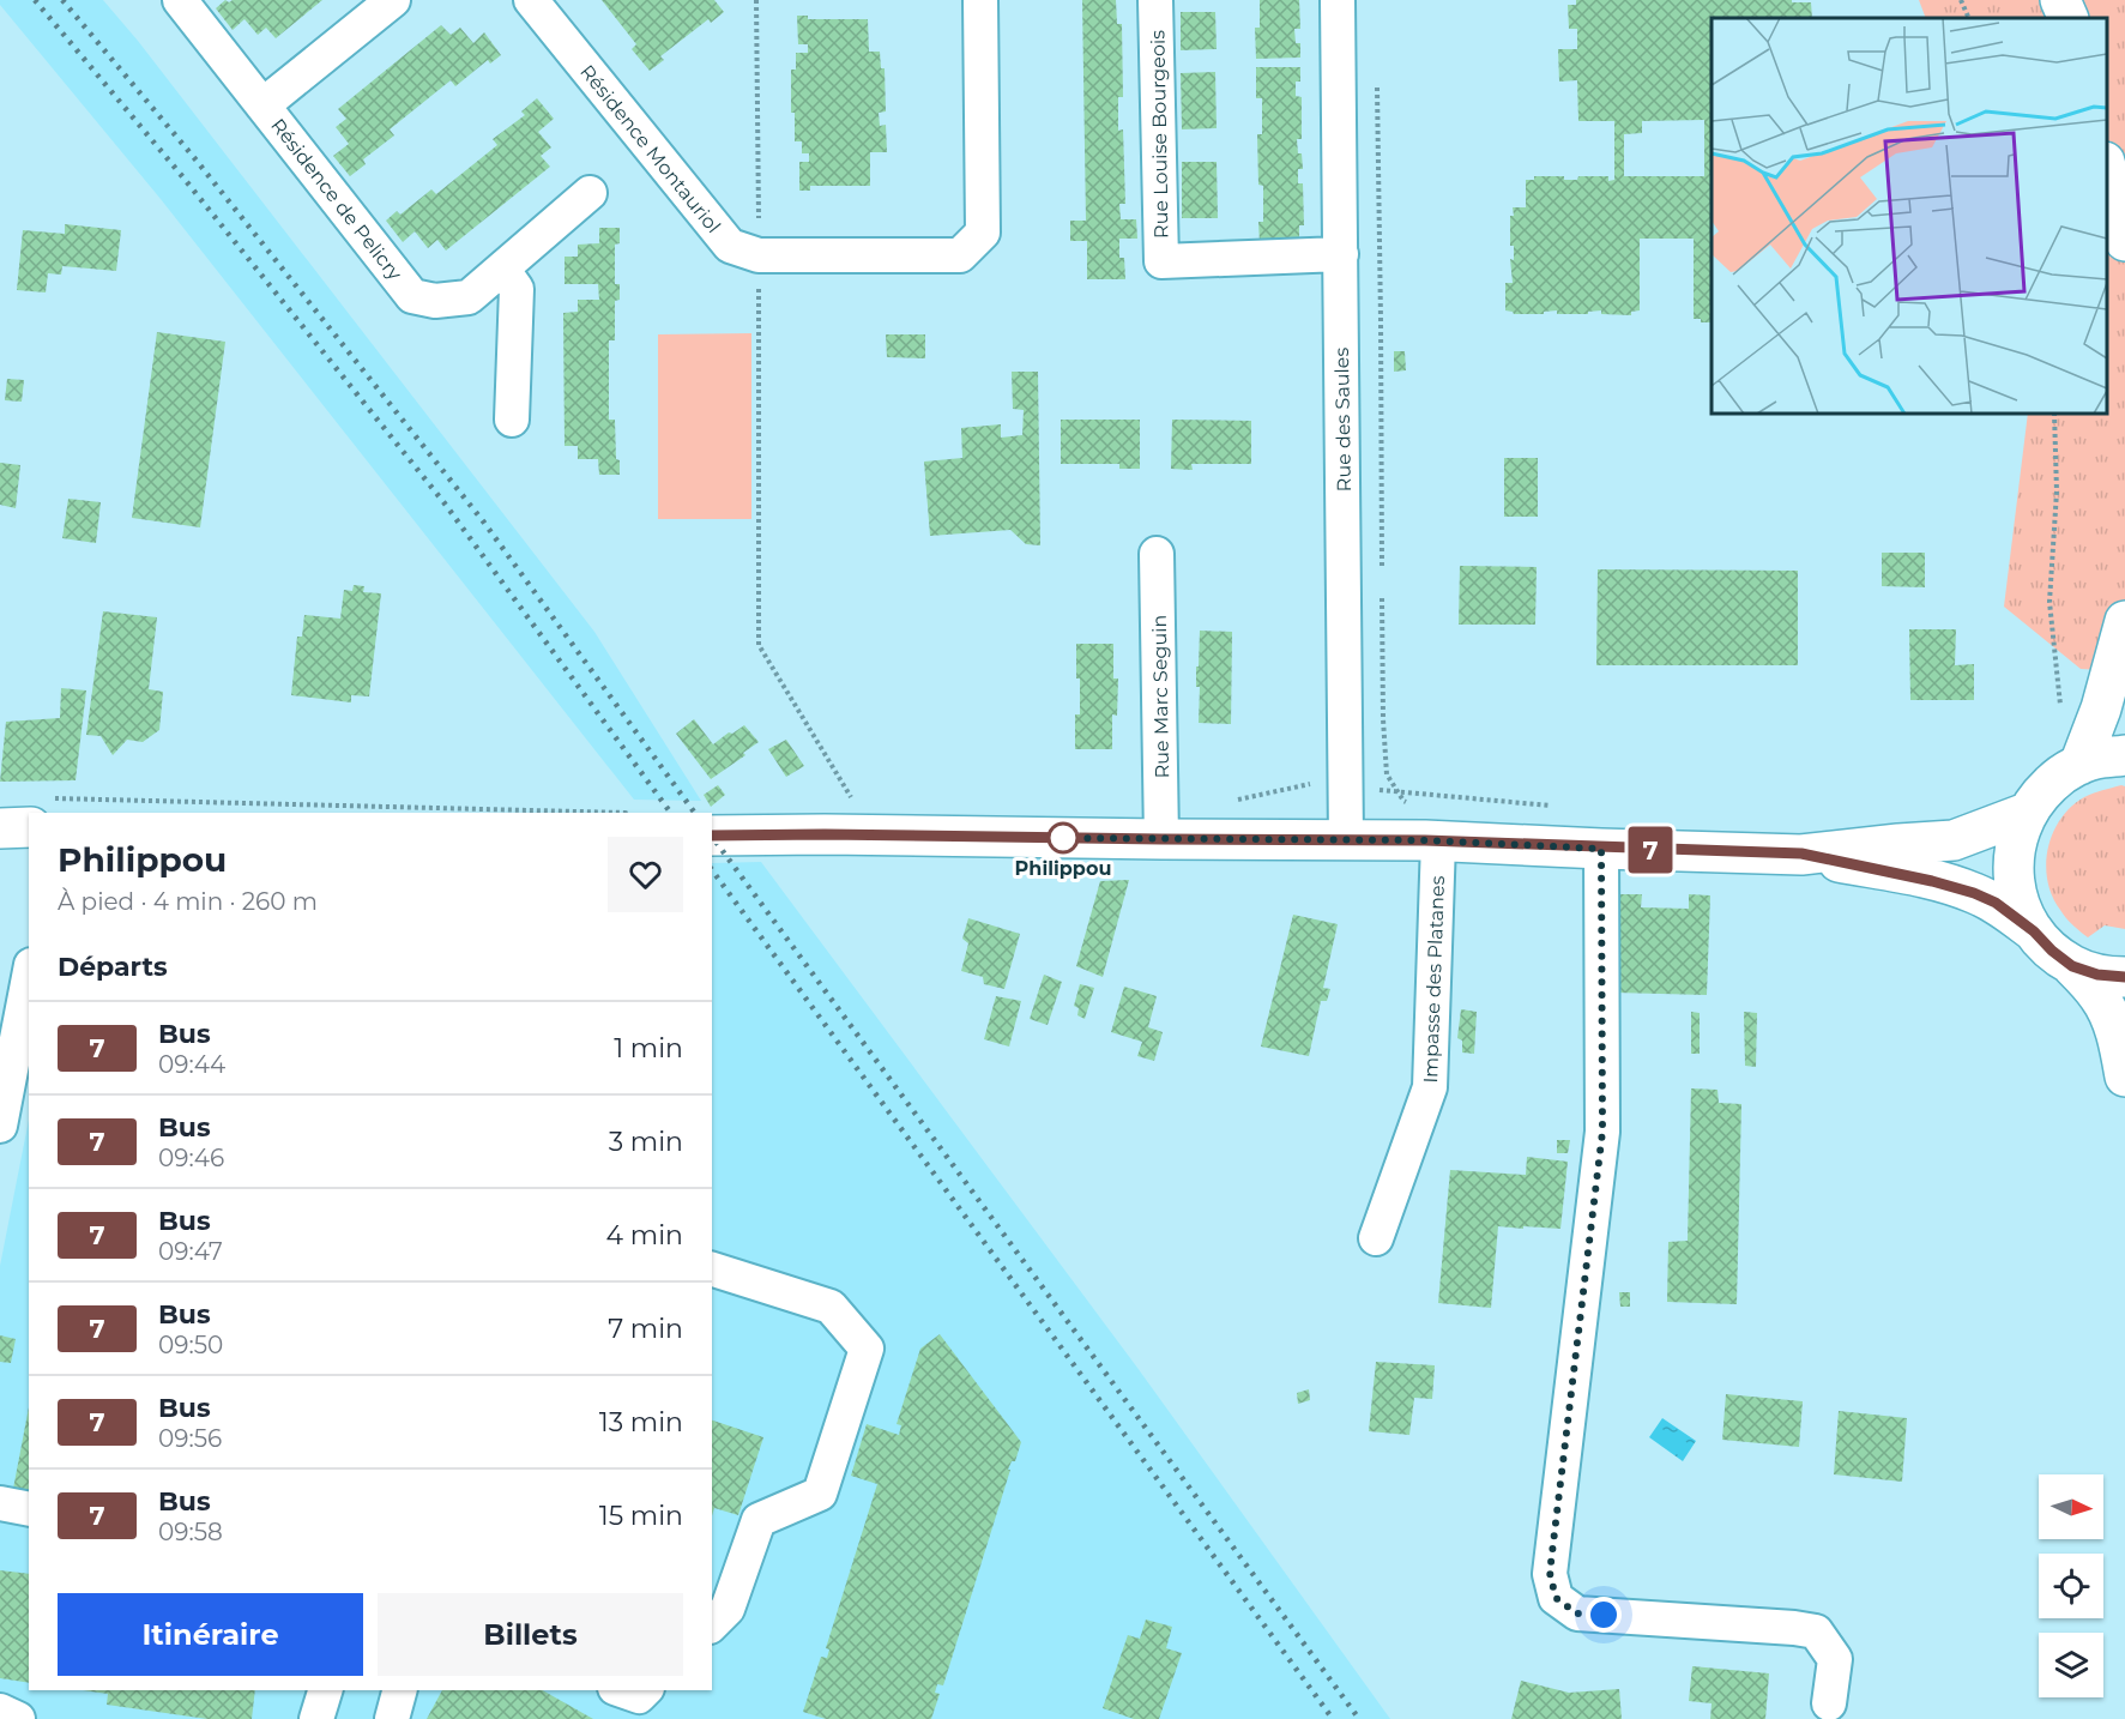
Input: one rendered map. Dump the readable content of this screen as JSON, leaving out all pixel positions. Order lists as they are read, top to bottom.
{
  "streets": {
    "street": [
      "Rue Louise Bourgeois",
      "Résidence Montauriol",
      "Résidence de Pelicry",
      "Rue des Saules",
      "Rue Marc Seguin",
      "Impasse des Platanes"
    ]
  },
  "crossings": [
    ["Rue Louise Bourgeois", "Rue des Saules"]
  ],
  "places": ["Philippou"],
  "lines": ["bus line 7"],
  "north": "right",
  "page": {
    "on_map": "7",
    "heading": [
      ["Philippou", "À pied · 4 min · 260 m"],
      "Départs"
    ],
    "list": [
      {
        "mark": "7",
        "name": "Bus",
        "note": "09:44",
        "value": "1 min"
      },
      {
        "mark": "7",
        "name": "Bus",
        "note": "09:46",
        "value": "3 min"
      },
      {
        "mark": "7",
        "name": "Bus",
        "note": "09:47",
        "value": "4 min"
      },
      {
        "mark": "7",
        "name": "Bus",
        "note": "09:50",
        "value": "7 min"
      },
      {
        "mark": "7",
        "name": "Bus",
        "note": "09:56",
        "value": "13 min"
      },
      {
        "mark": "7",
        "name": "Bus",
        "note": "09:58",
        "value": "15 min"
      }
    ],
    "buttons": ["Itinéraire", "Billets"]
  }
}
